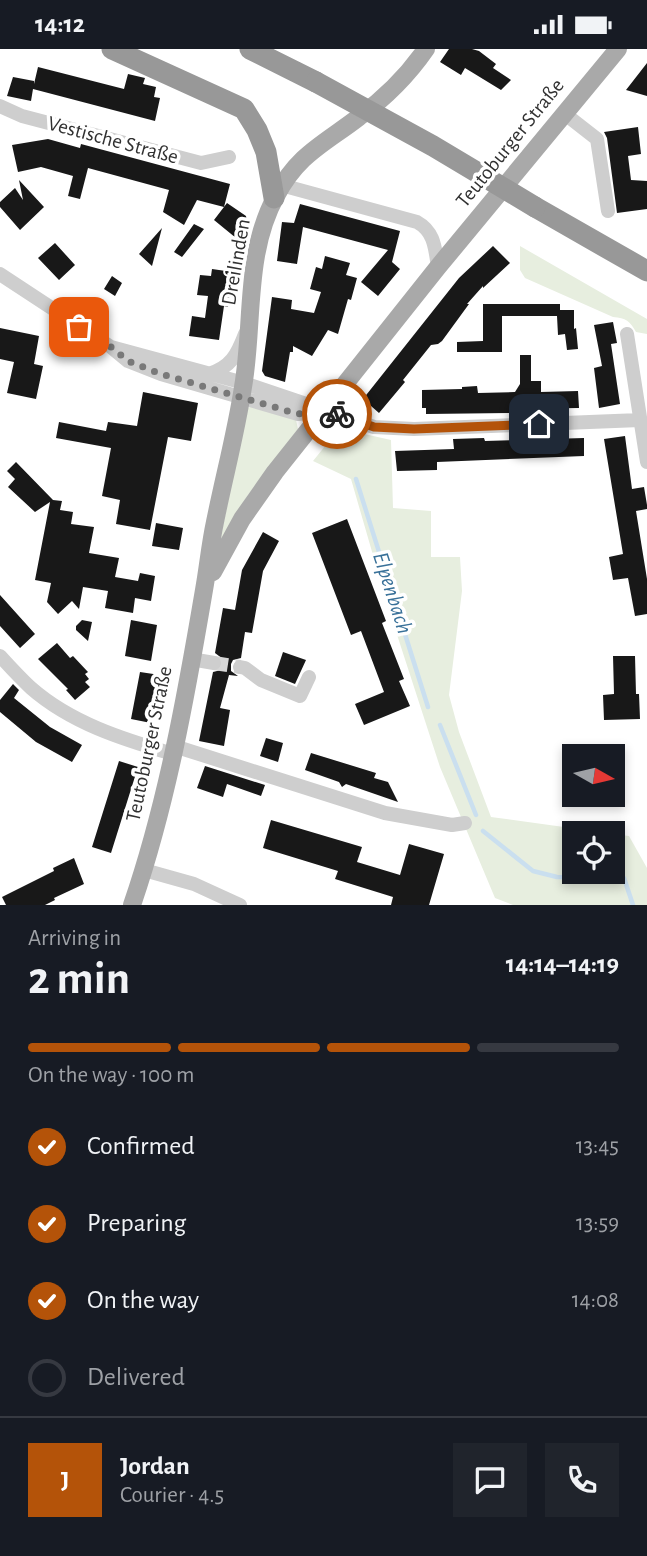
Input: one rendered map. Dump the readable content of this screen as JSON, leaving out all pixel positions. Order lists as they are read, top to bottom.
{
  "streets": {
    "main road": ["Teutoburger Straße", "Dreilinden"],
    "street": ["Vestische Straße"]
  },
  "crossings": [
    ["Teutoburger Straße", "Dreilinden"]
  ],
  "water": ["Elpenbach"],
  "north": "right",
  "page": {
    "status": "14:12",
    "heading": ["2 min", "Arriving in", "14:14–14:19"],
    "panel": ["Jordan", "Courier · 4.5"],
    "bar": "On the way · 100 m",
    "list": [
      ["Confirmed", "13:45"],
      ["Preparing", "13:59"],
      ["On the way", "14:08"],
      "Delivered"
    ],
    "round": "J"
  }
}
